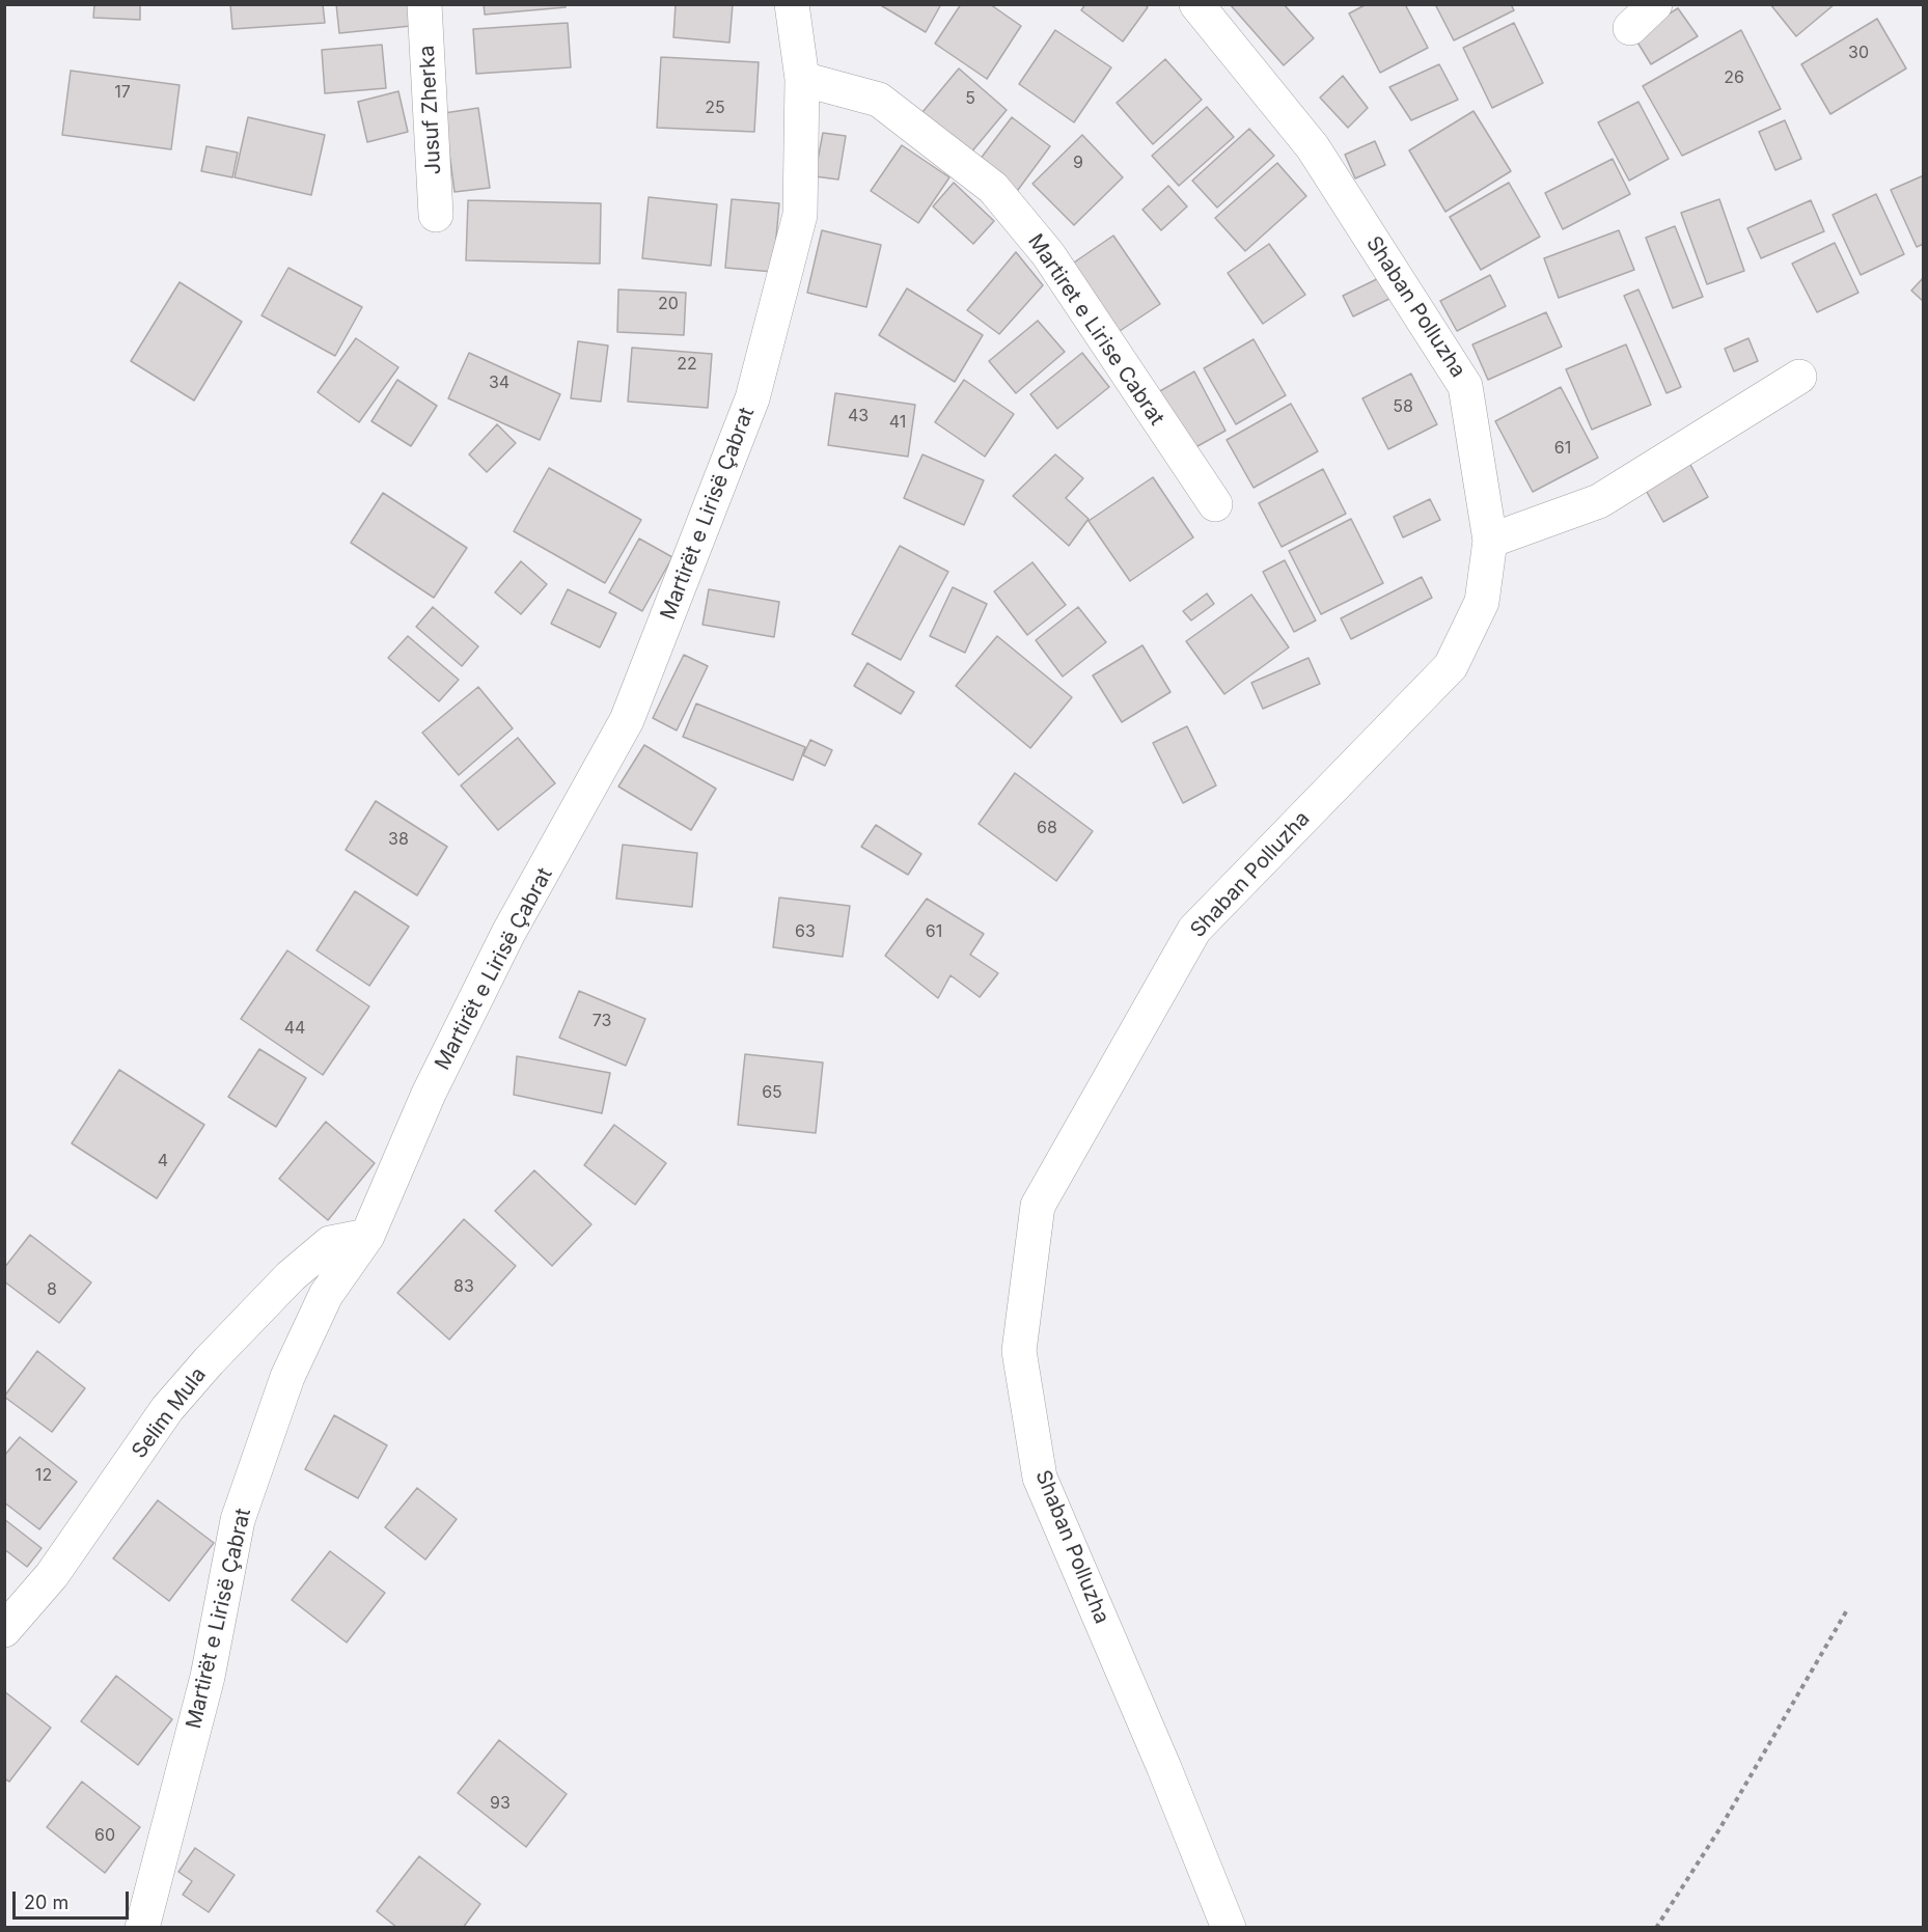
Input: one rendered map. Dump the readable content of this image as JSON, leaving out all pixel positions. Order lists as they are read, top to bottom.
{
  "streets": {
    "street": [
      "Jusuf Zherka",
      "Shaban Polluzha",
      "Martiret e Lirise Cabrat",
      "Martirët e Lirisë Çabrat",
      "Selim Mula"
    ]
  },
  "crossings": [
    ["Martiret e Lirise Cabrat", "Martirët e Lirisë Çabrat"],
    ["Martirët e Lirisë Çabrat", "Selim Mula"]
  ],
  "house_numbers": [
    "30",
    "26",
    "17",
    "5",
    "25",
    "9",
    "20",
    "22",
    "34",
    "58",
    "43",
    "41",
    "61",
    "68",
    "38",
    "63",
    "61",
    "73",
    "44",
    "65",
    "4",
    "83",
    "8",
    "12",
    "93",
    "60"
  ],
  "scale_bar": "20 m"
}
